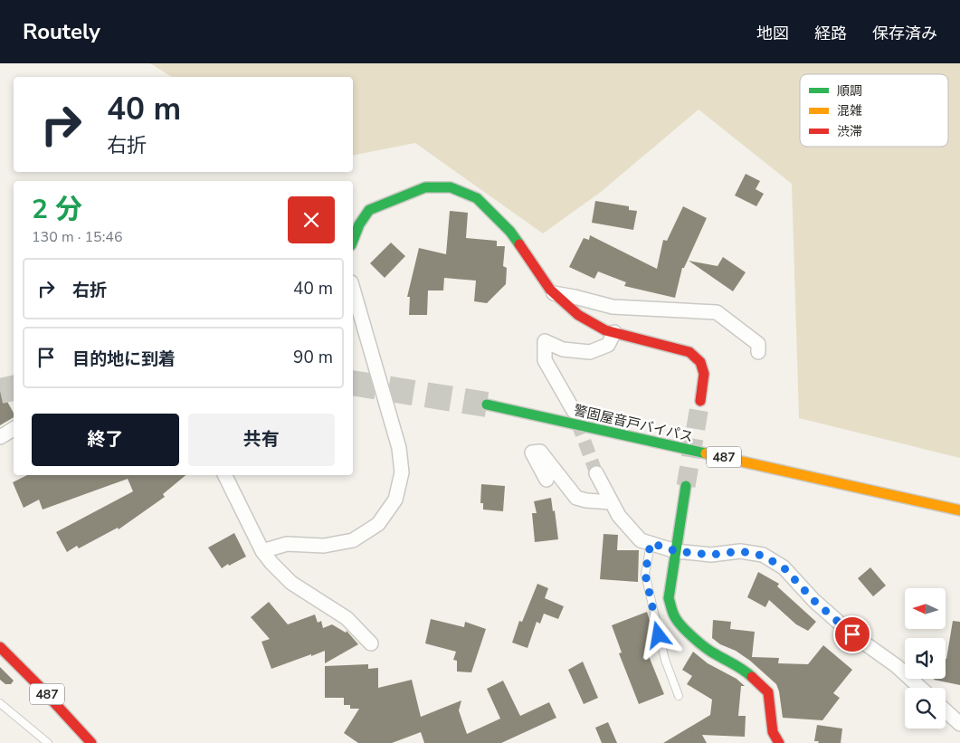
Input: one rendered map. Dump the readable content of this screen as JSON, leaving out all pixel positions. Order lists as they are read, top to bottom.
{
  "streets": {
    "main road": ["警固屋音戸バイパス", "487"]
  },
  "legend": ["順調", "混雑", "渋滞"],
  "north": "left",
  "page": {
    "header": "Routely",
    "nav": ["地図", "経路", "保存済み"],
    "turn": ["40 m", "右折"],
    "heading": ["2 分", "130 m · 15:46"],
    "list": [
      {
        "name": "右折",
        "value": "40 m"
      },
      {
        "name": "目的地に到着",
        "value": "90 m"
      }
    ],
    "buttons": ["終了", "共有"]
  }
}
